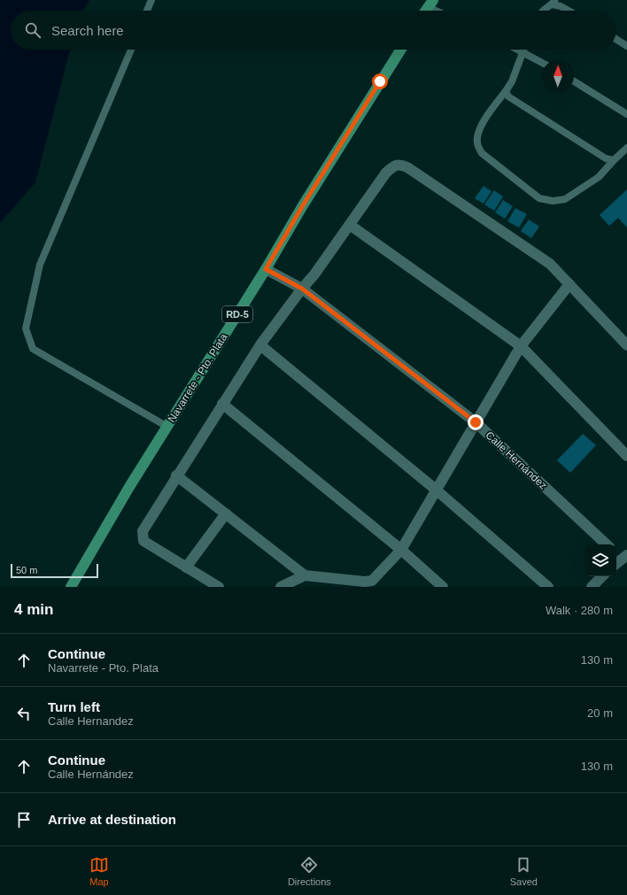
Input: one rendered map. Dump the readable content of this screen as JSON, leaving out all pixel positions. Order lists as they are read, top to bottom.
{
  "streets": {
    "main road": ["RD-5", "Navarrete - Pto. Plata"],
    "street": ["Calle Hernández"]
  },
  "crossings": [
    ["Navarrete - Pto. Plata", "Calle Hernández"]
  ],
  "scale_bar": "50 m",
  "north": "top",
  "page": {
    "search": "Search here",
    "scale": "50 m",
    "heading": ["4 min", "Walk · 280 m"],
    "list": [
      ["Continue", "Navarrete - Pto. Plata", "130 m"],
      ["Turn left", "Calle Hernandez", "20 m"],
      ["Continue", "Calle Hernández", "130 m"],
      "Arrive at destination"
    ],
    "nav": ["Map", "Directions", "Saved"]
  }
}
